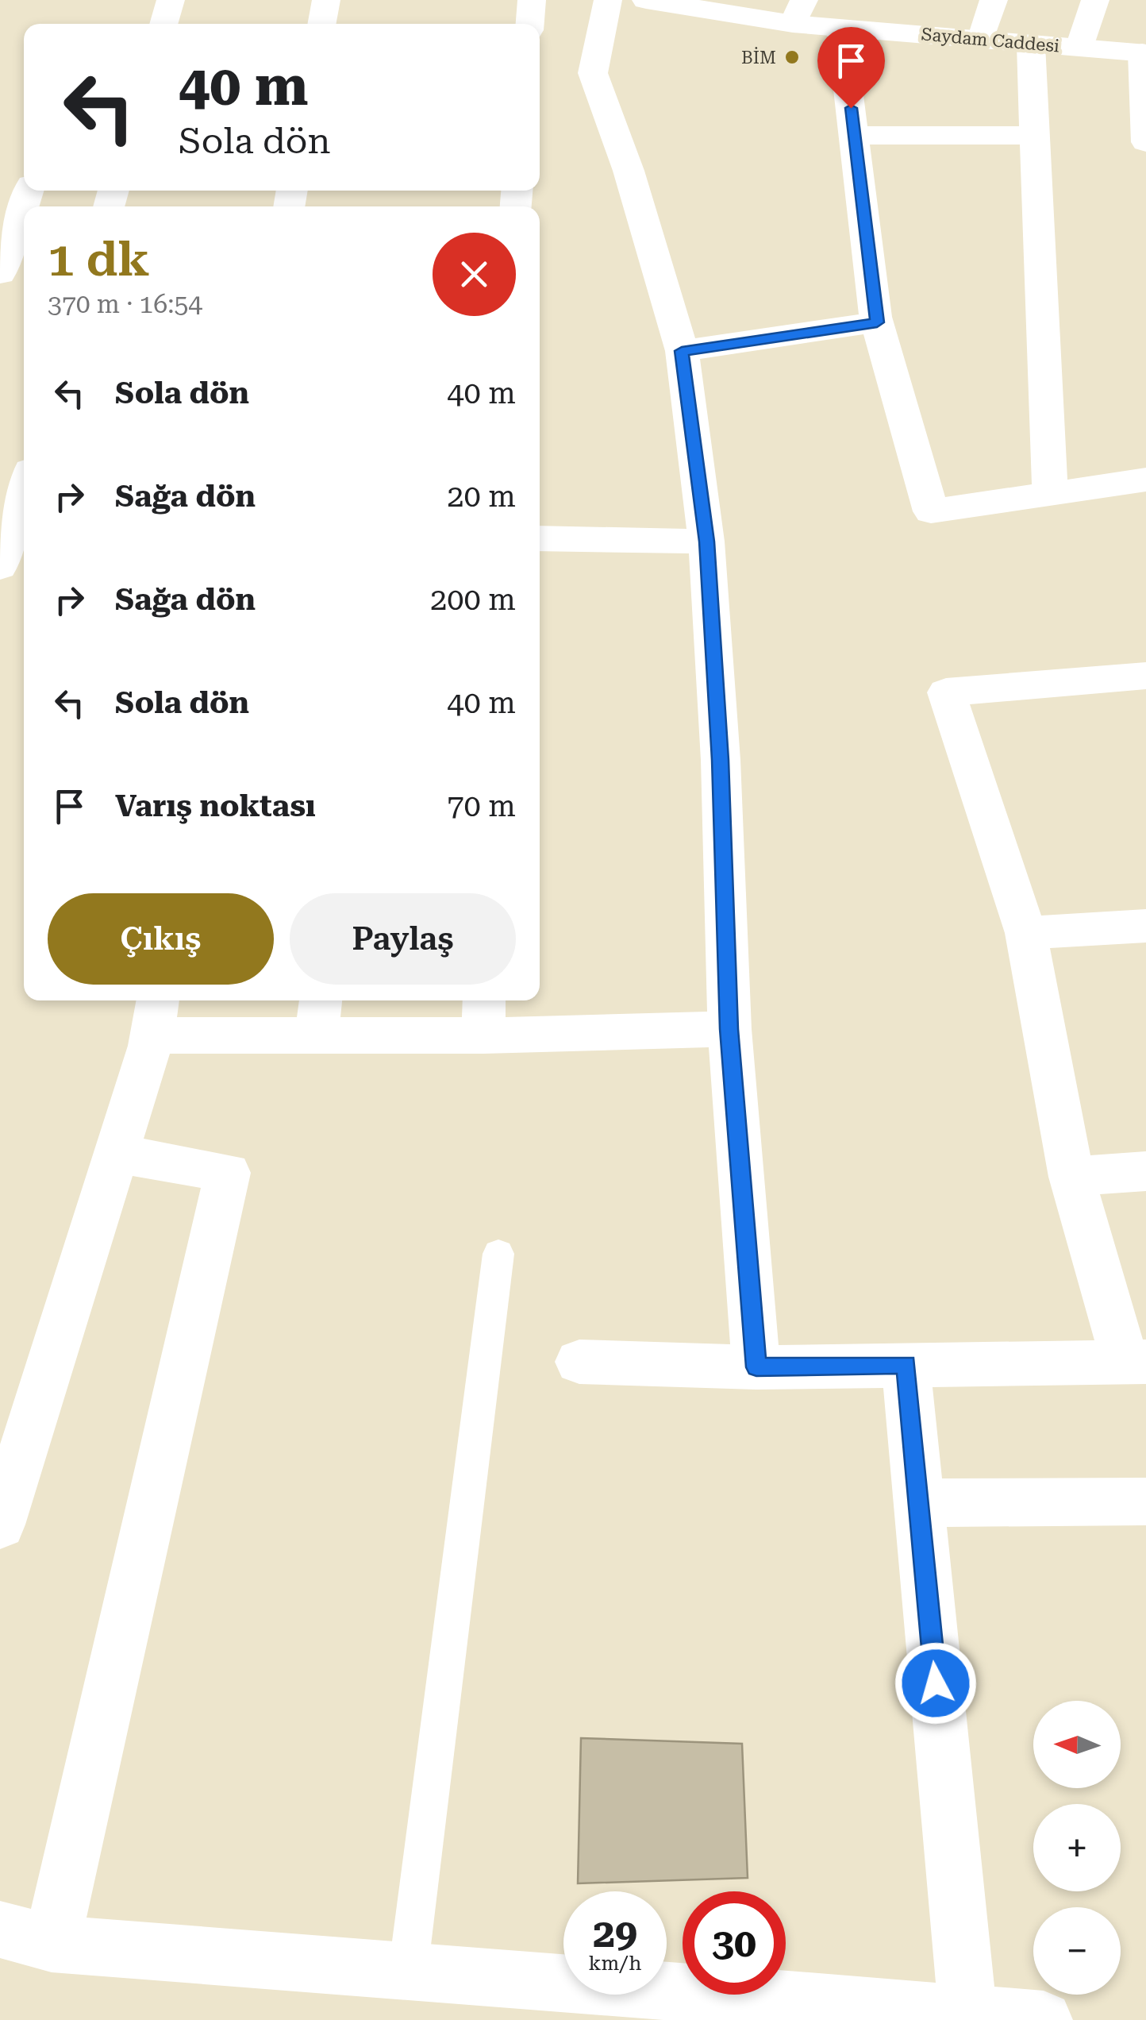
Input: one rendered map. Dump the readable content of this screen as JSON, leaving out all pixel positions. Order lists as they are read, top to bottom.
{
  "streets": {
    "street": ["Saydam Caddesi"]
  },
  "places": ["BİM"],
  "north": "left",
  "page": {
    "turn": ["40 m", "Sola dön"],
    "heading": ["1 dk", "370 m · 16:54"],
    "list": [
      {
        "name": "Sola dön",
        "value": "40 m"
      },
      {
        "name": "Sağa dön",
        "value": "20 m"
      },
      {
        "name": "Sağa dön",
        "value": "200 m"
      },
      {
        "name": "Sola dön",
        "value": "40 m"
      },
      {
        "name": "Varış noktası",
        "value": "70 m"
      }
    ],
    "buttons": ["Çıkış", "Paylaş"],
    "map_buttons": ["+", "−"],
    "speed": "29 km/h",
    "limit": "30"
  }
}
